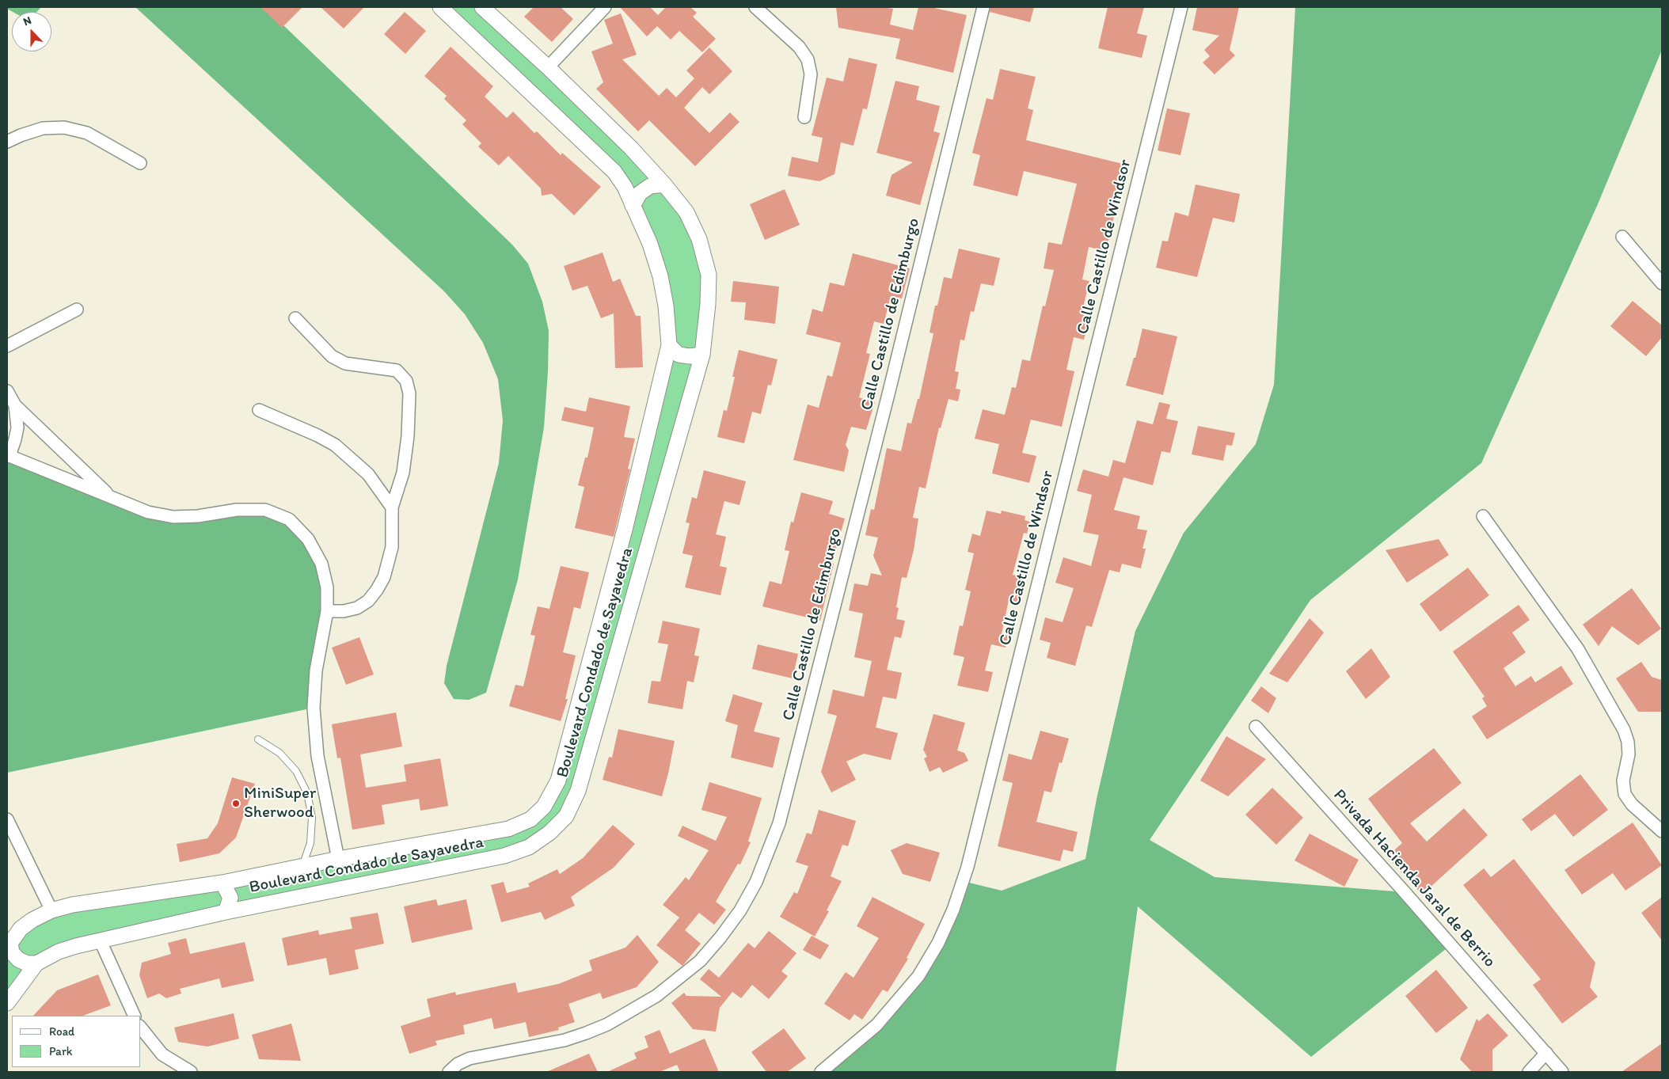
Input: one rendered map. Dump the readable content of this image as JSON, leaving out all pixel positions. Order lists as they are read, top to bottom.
{
  "streets": {
    "street": [
      "Calle Castillo de Windsor",
      "Calle Castillo de Edimburgo",
      "Boulevard Condado de Sayavedra",
      "Privada Hacienda Jaral de Berrio"
    ]
  },
  "places": ["MiniSuper Sherwood"],
  "legend": ["Road", "Park"],
  "north": "top"
}
